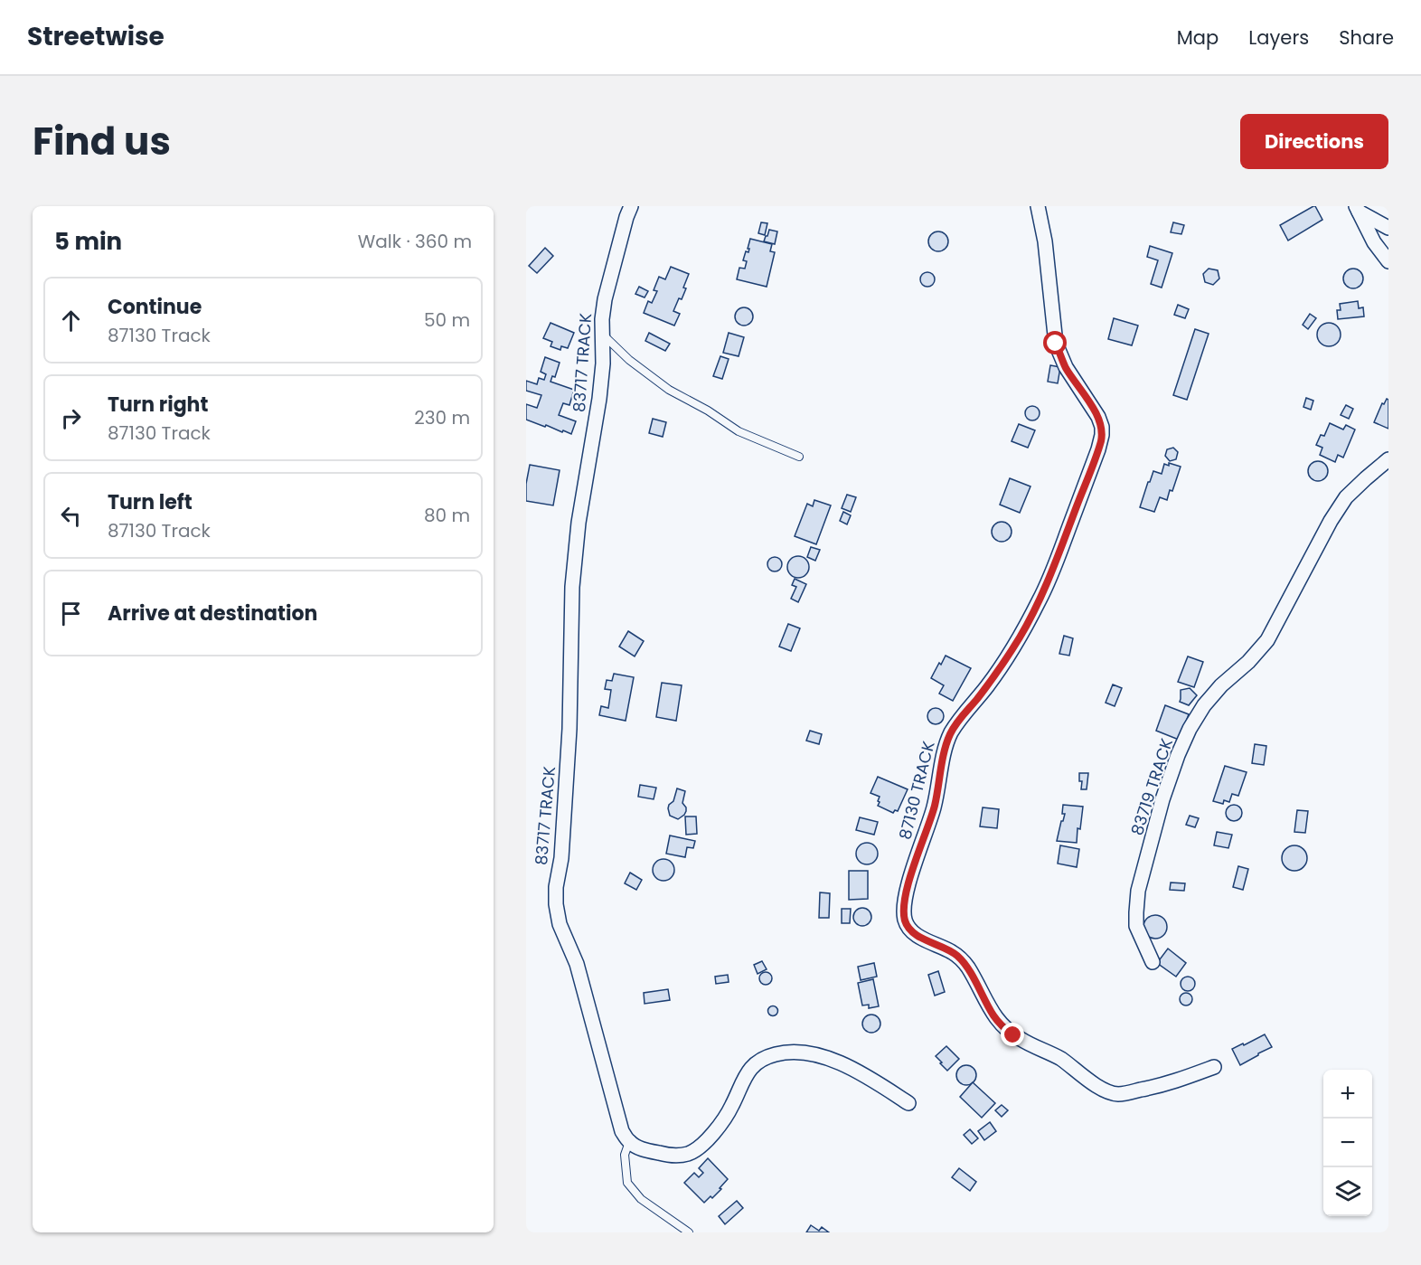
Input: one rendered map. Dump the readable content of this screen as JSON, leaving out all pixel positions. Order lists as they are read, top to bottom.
{
  "streets": {
    "street": ["83717 TRACK", "83719 TRACK", "87130 TRACK"]
  },
  "page": {
    "header": "Streetwise",
    "nav": ["Map", "Layers", "Share"],
    "title": "Find us",
    "buttons": "Directions",
    "heading": ["5 min", "Walk · 360 m"],
    "list": [
      ["Continue", "87130 Track", "50 m"],
      ["Turn right", "87130 Track", "230 m"],
      ["Turn left", "87130 Track", "80 m"],
      "Arrive at destination"
    ],
    "map_buttons": ["+", "−"]
  }
}
